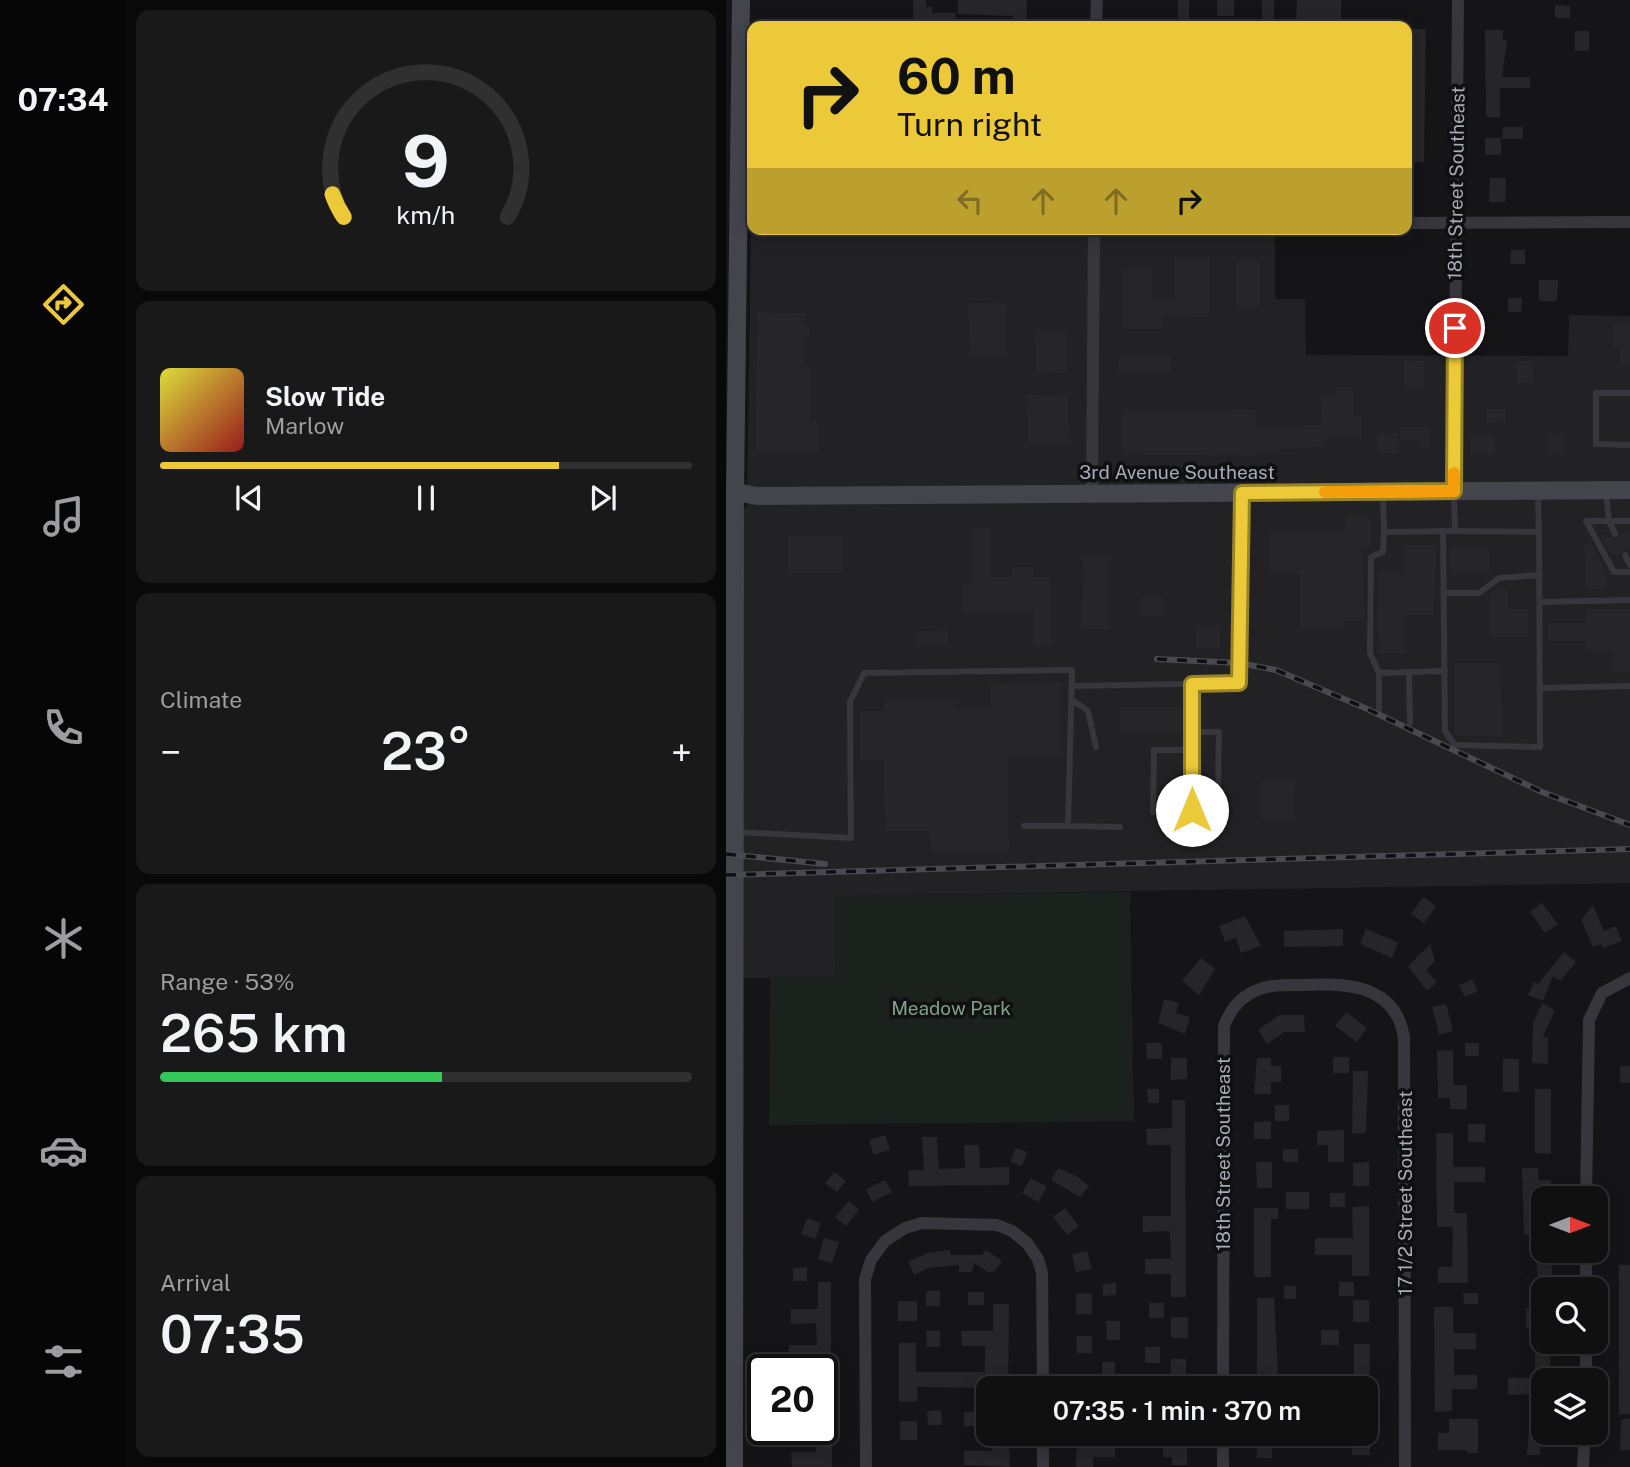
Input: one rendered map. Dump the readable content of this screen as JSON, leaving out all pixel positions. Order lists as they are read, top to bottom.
{
  "streets": {
    "street": ["18th Street Southeast", "3rd Avenue Southeast", "17 1/2 Street Southeast"]
  },
  "crossings": [
    ["18th Street Southeast", "3rd Avenue Southeast"],
    ["18th Street Southeast", "17 1/2 Street Southeast"]
  ],
  "parks": ["Meadow Park"],
  "north": "right",
  "page": {
    "tabs": "07:34",
    "turn": ["60 m", "Turn right"],
    "song": ["Slow Tide", "Marlow"],
    "tile": [
      "Climate",
      ["Range · 53%", "265 km"],
      ["Arrival", "07:35"]
    ],
    "heat": ["−", "23°", "+"],
    "limit": "20",
    "trip": "07:35 · 1 min · 370 m",
    "gauge": ["9", "km/h"]
  }
}
